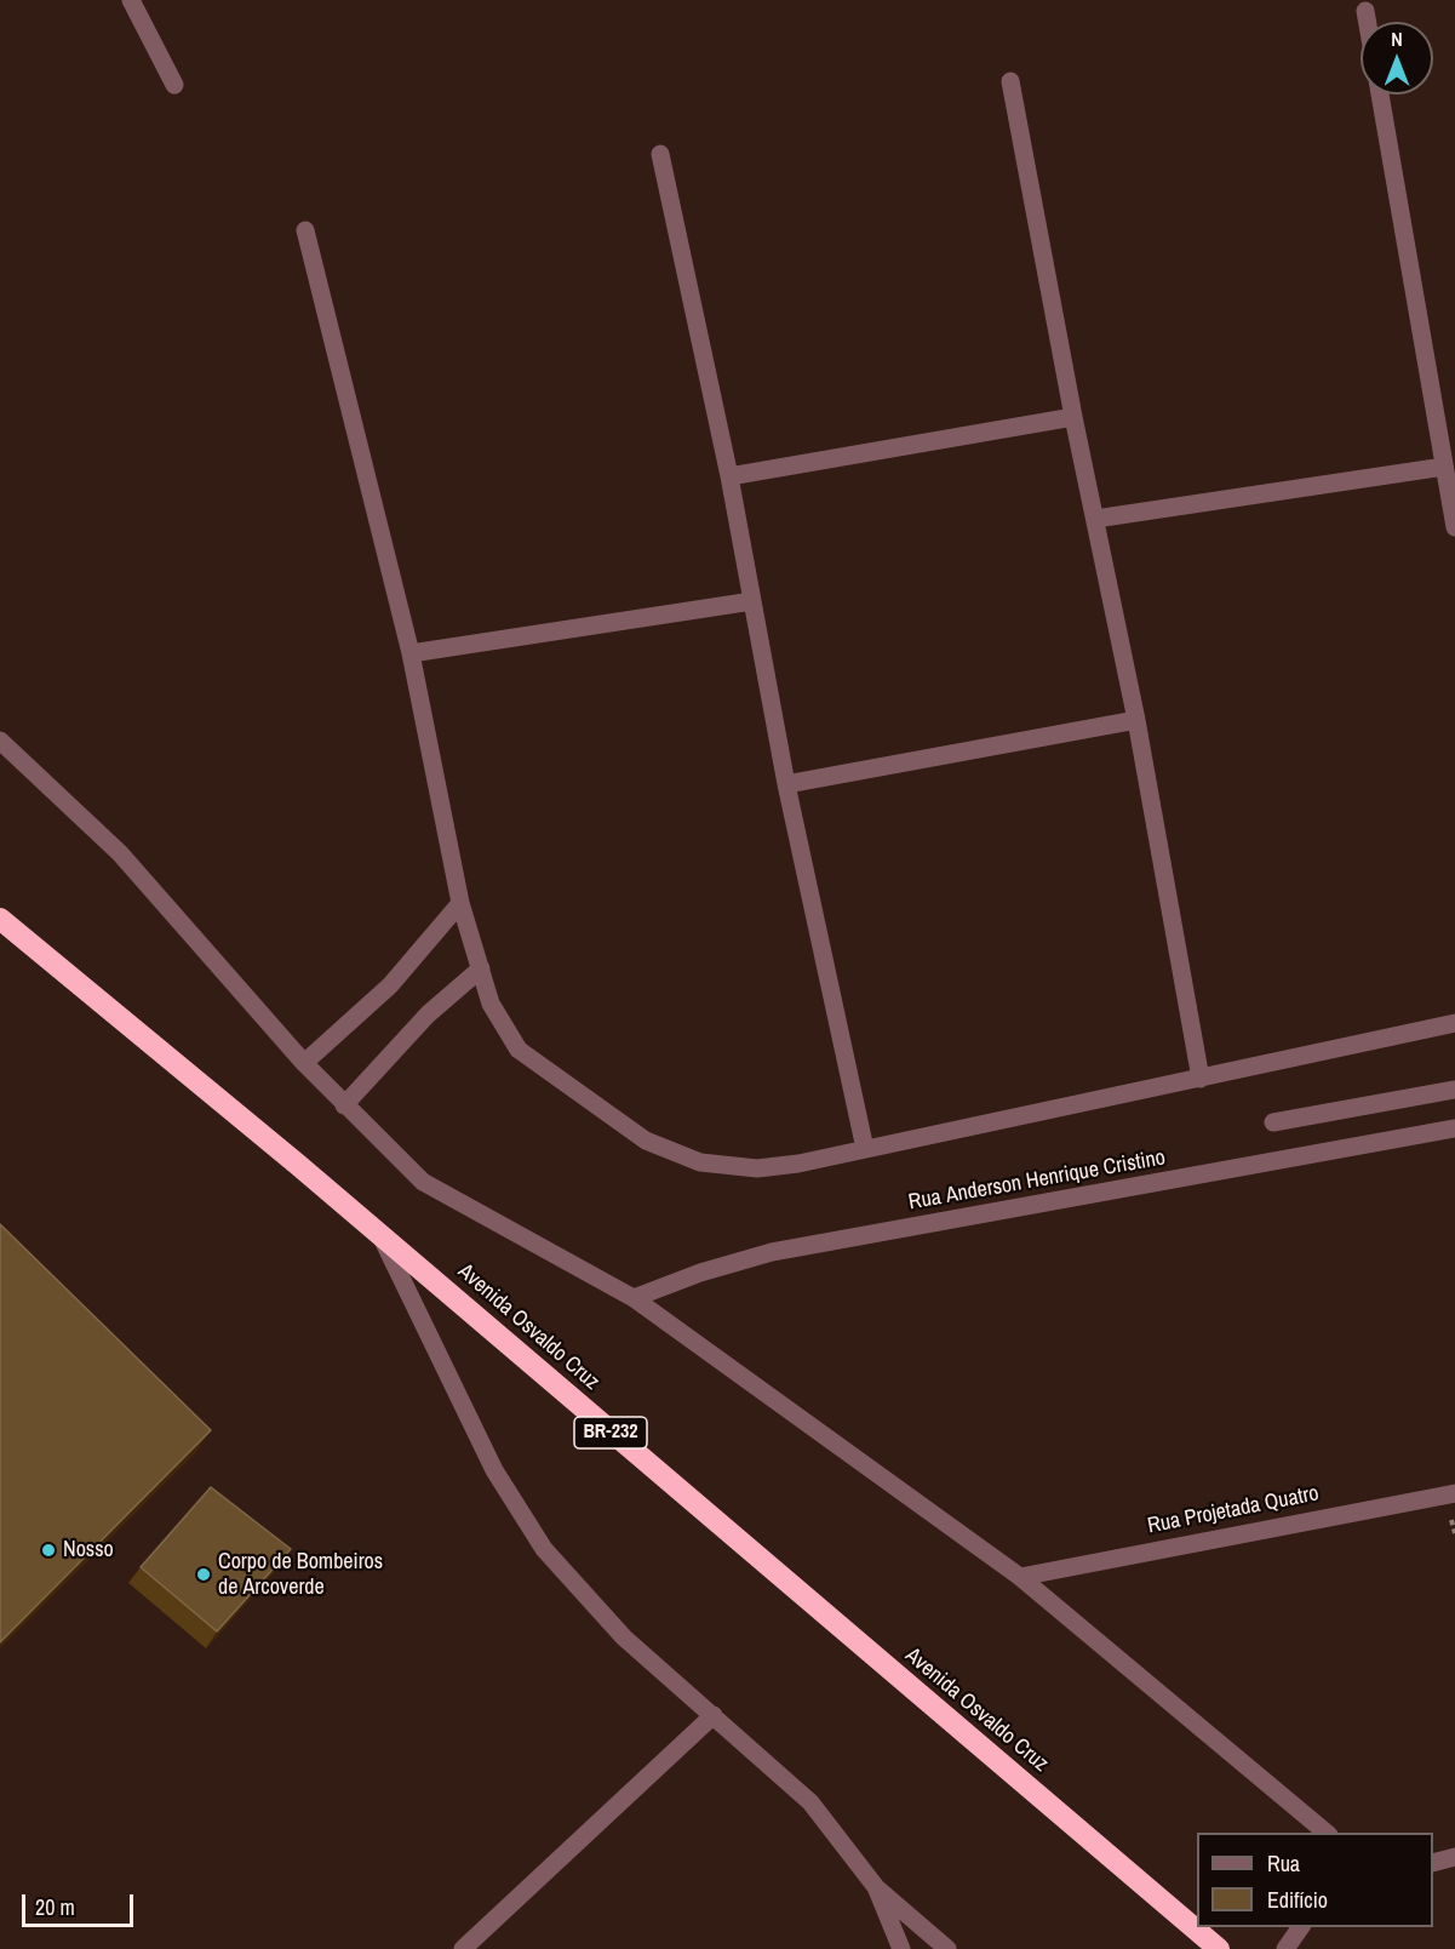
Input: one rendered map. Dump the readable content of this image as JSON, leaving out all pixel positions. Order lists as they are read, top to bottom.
{
  "streets": {
    "highway": ["Avenida Osvaldo Cruz", "BR-232"],
    "street": ["Rua Anderson Henrique Cristino", "Rua Projetada Quatro"]
  },
  "places": ["Nosso", "Corpo de Bombeiros de Arcoverde"],
  "legend": ["Rua", "Edifício"],
  "scale_bar": "20 m",
  "north": "top"
}
